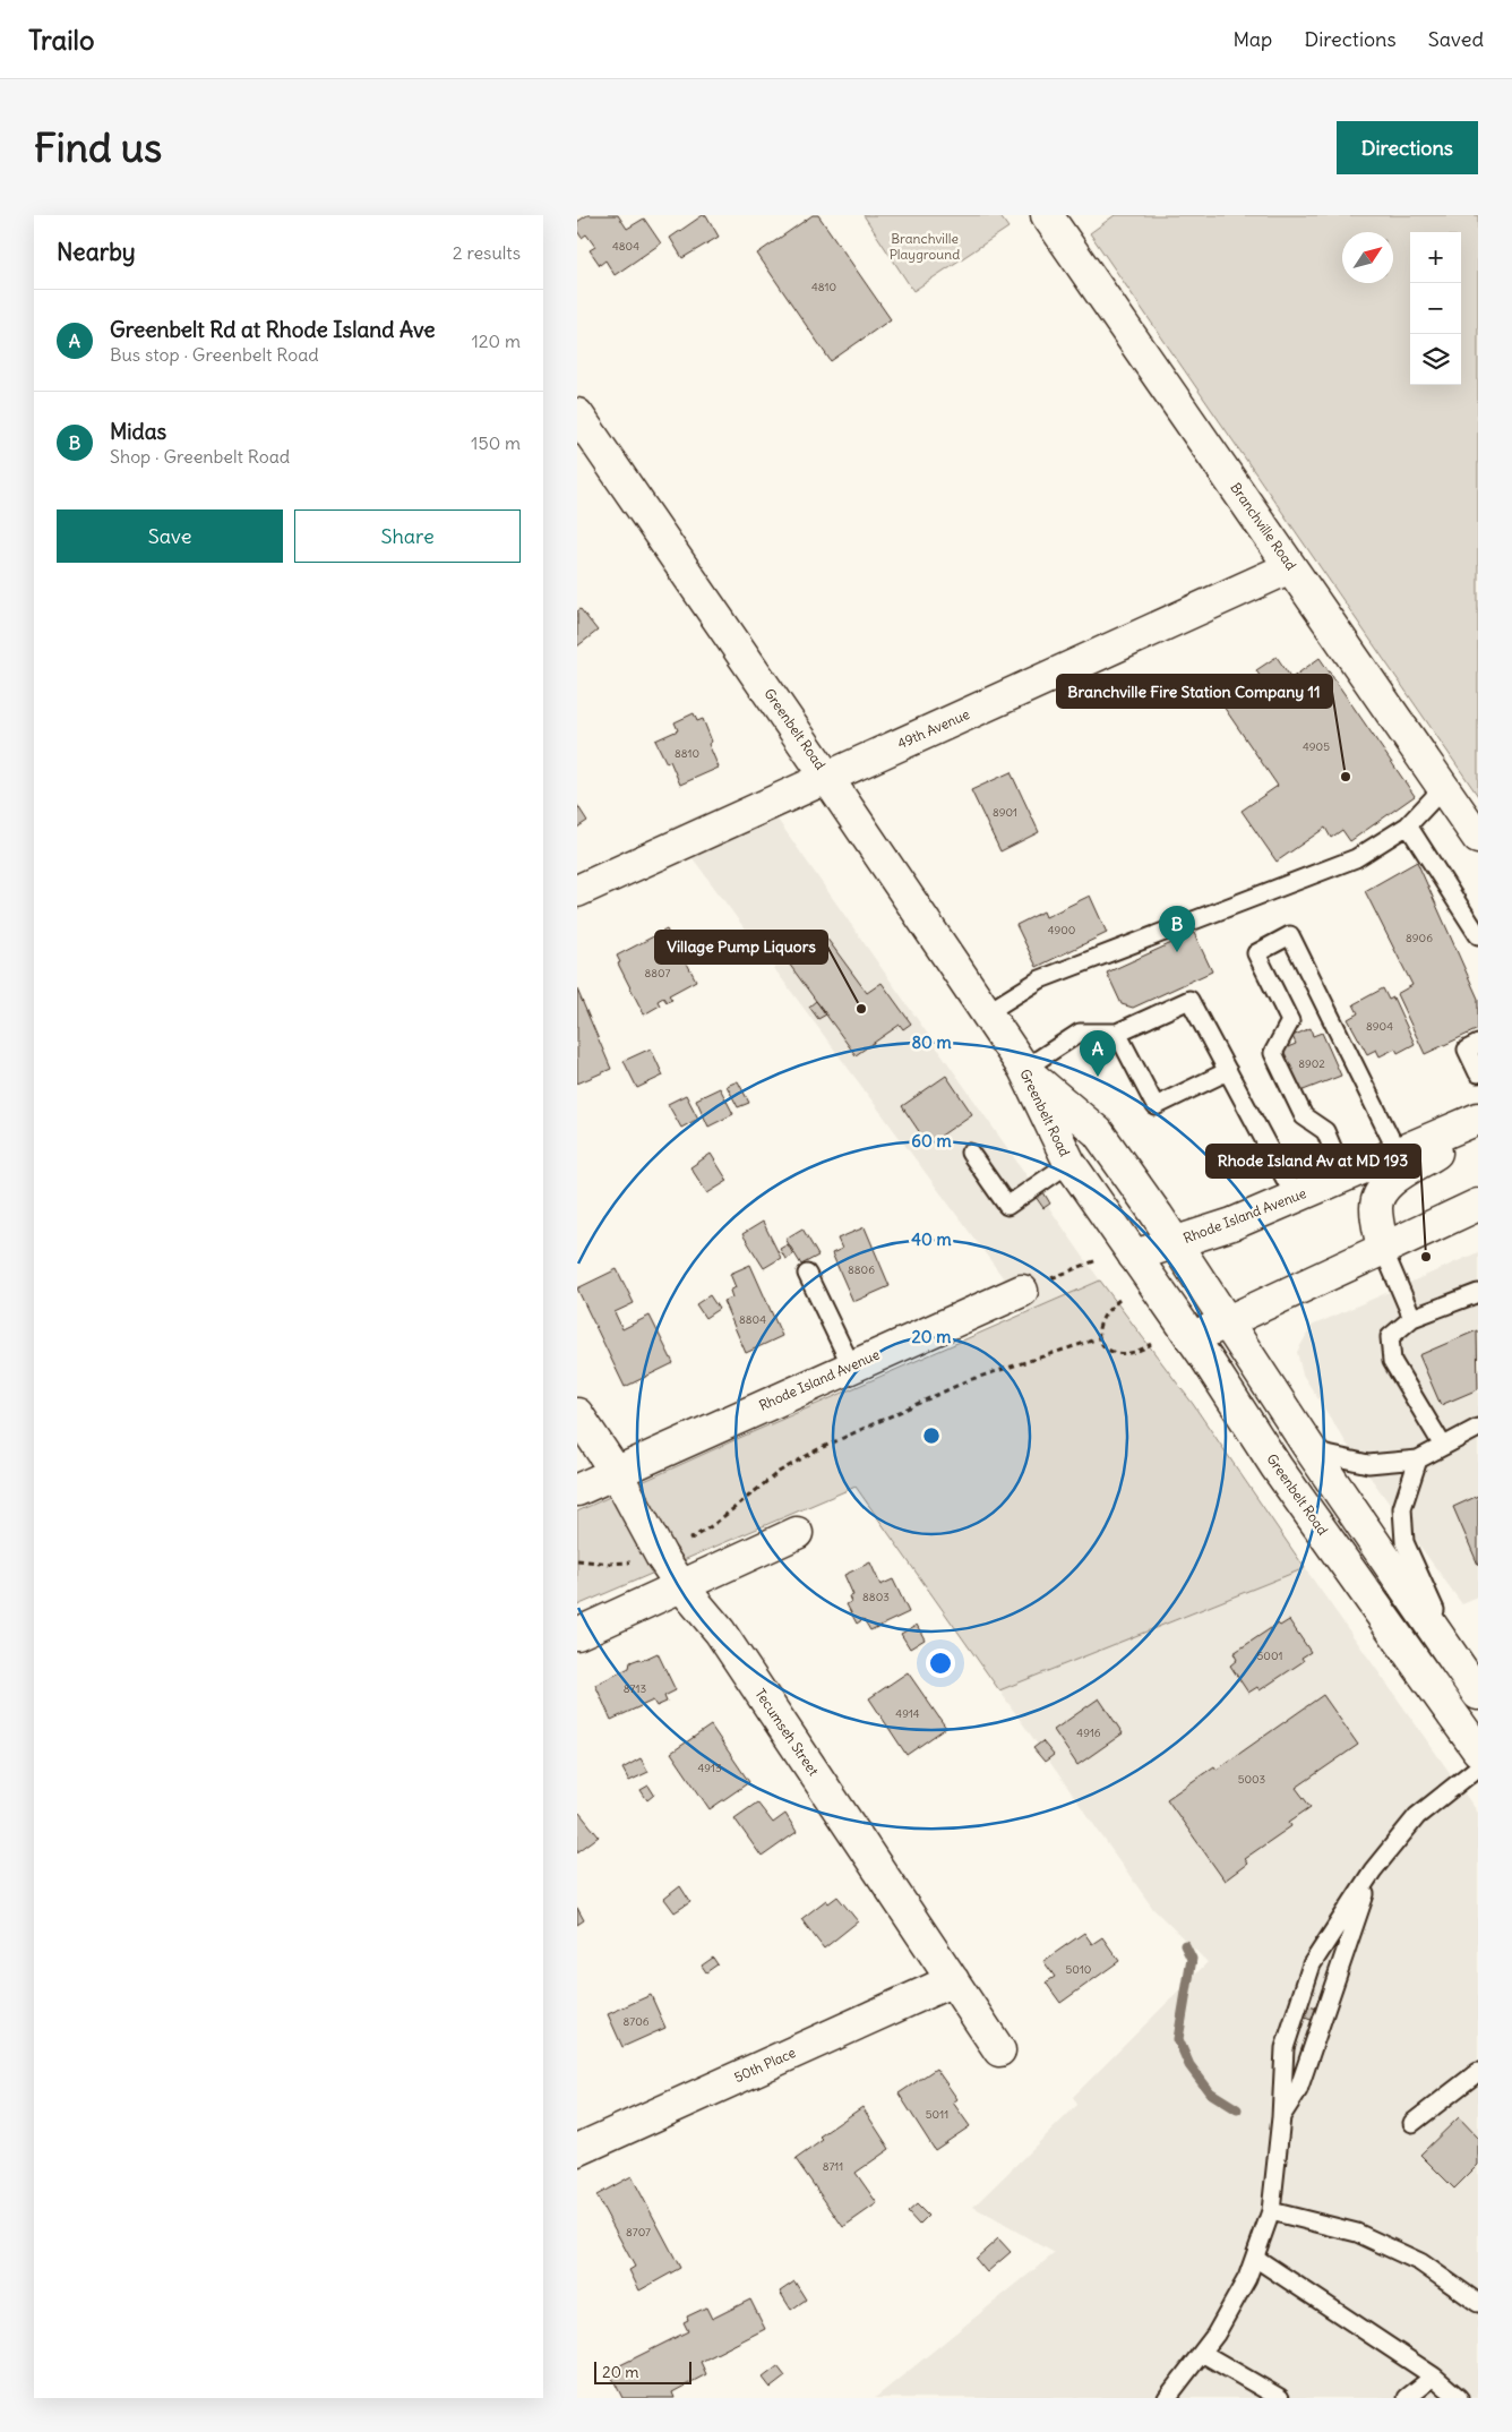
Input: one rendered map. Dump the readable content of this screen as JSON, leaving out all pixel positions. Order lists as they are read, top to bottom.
{
  "streets": {
    "street": [
      "Branchville Road",
      "Greenbelt Road",
      "49th Avenue",
      "Rhode Island Avenue",
      "Tecumseh Street",
      "50th Place"
    ]
  },
  "crossings": [
    ["Branchville Road", "49th Avenue"],
    ["Greenbelt Road", "49th Avenue"],
    ["Greenbelt Road", "Rhode Island Avenue"],
    ["Rhode Island Avenue", "Tecumseh Street"],
    ["Tecumseh Street", "50th Place"]
  ],
  "parks": ["Branchville Playground"],
  "places": ["Branchville Fire Station Company 11", "Village Pump Liquors", "Rhode Island Av at MD 193"],
  "house_numbers": [
    "4804",
    "4810",
    "4905",
    "8810",
    "8901",
    "4900",
    "8906",
    "8807",
    "8904",
    "8902",
    "8806",
    "8804",
    "8803",
    "5001",
    "8713",
    "4914",
    "4916",
    "4913",
    "5003",
    "5010",
    "8706",
    "5011",
    "8711",
    "8707"
  ],
  "scale_bar": "20 m",
  "north": "top right",
  "page": {
    "header": "Trailo",
    "nav": ["Map", "Directions", "Saved"],
    "buttons": [
      "Directions",
      ["Save", "Share"]
    ],
    "title": "Find us",
    "heading": ["Nearby", "2 results"],
    "map_buttons": ["+", "−"],
    "list": [
      {
        "mark": "A",
        "name": "Greenbelt Rd at Rhode Island Ave",
        "note": "Bus stop · Greenbelt Road",
        "value": "120 m"
      },
      {
        "mark": "B",
        "name": "Midas",
        "note": "Shop · Greenbelt Road",
        "value": "150 m"
      }
    ],
    "pins": ["B", "A"],
    "scale": "20 m"
  },
  "rings": [
    "80 m",
    "60 m",
    "40 m",
    "20 m"
  ]
}
